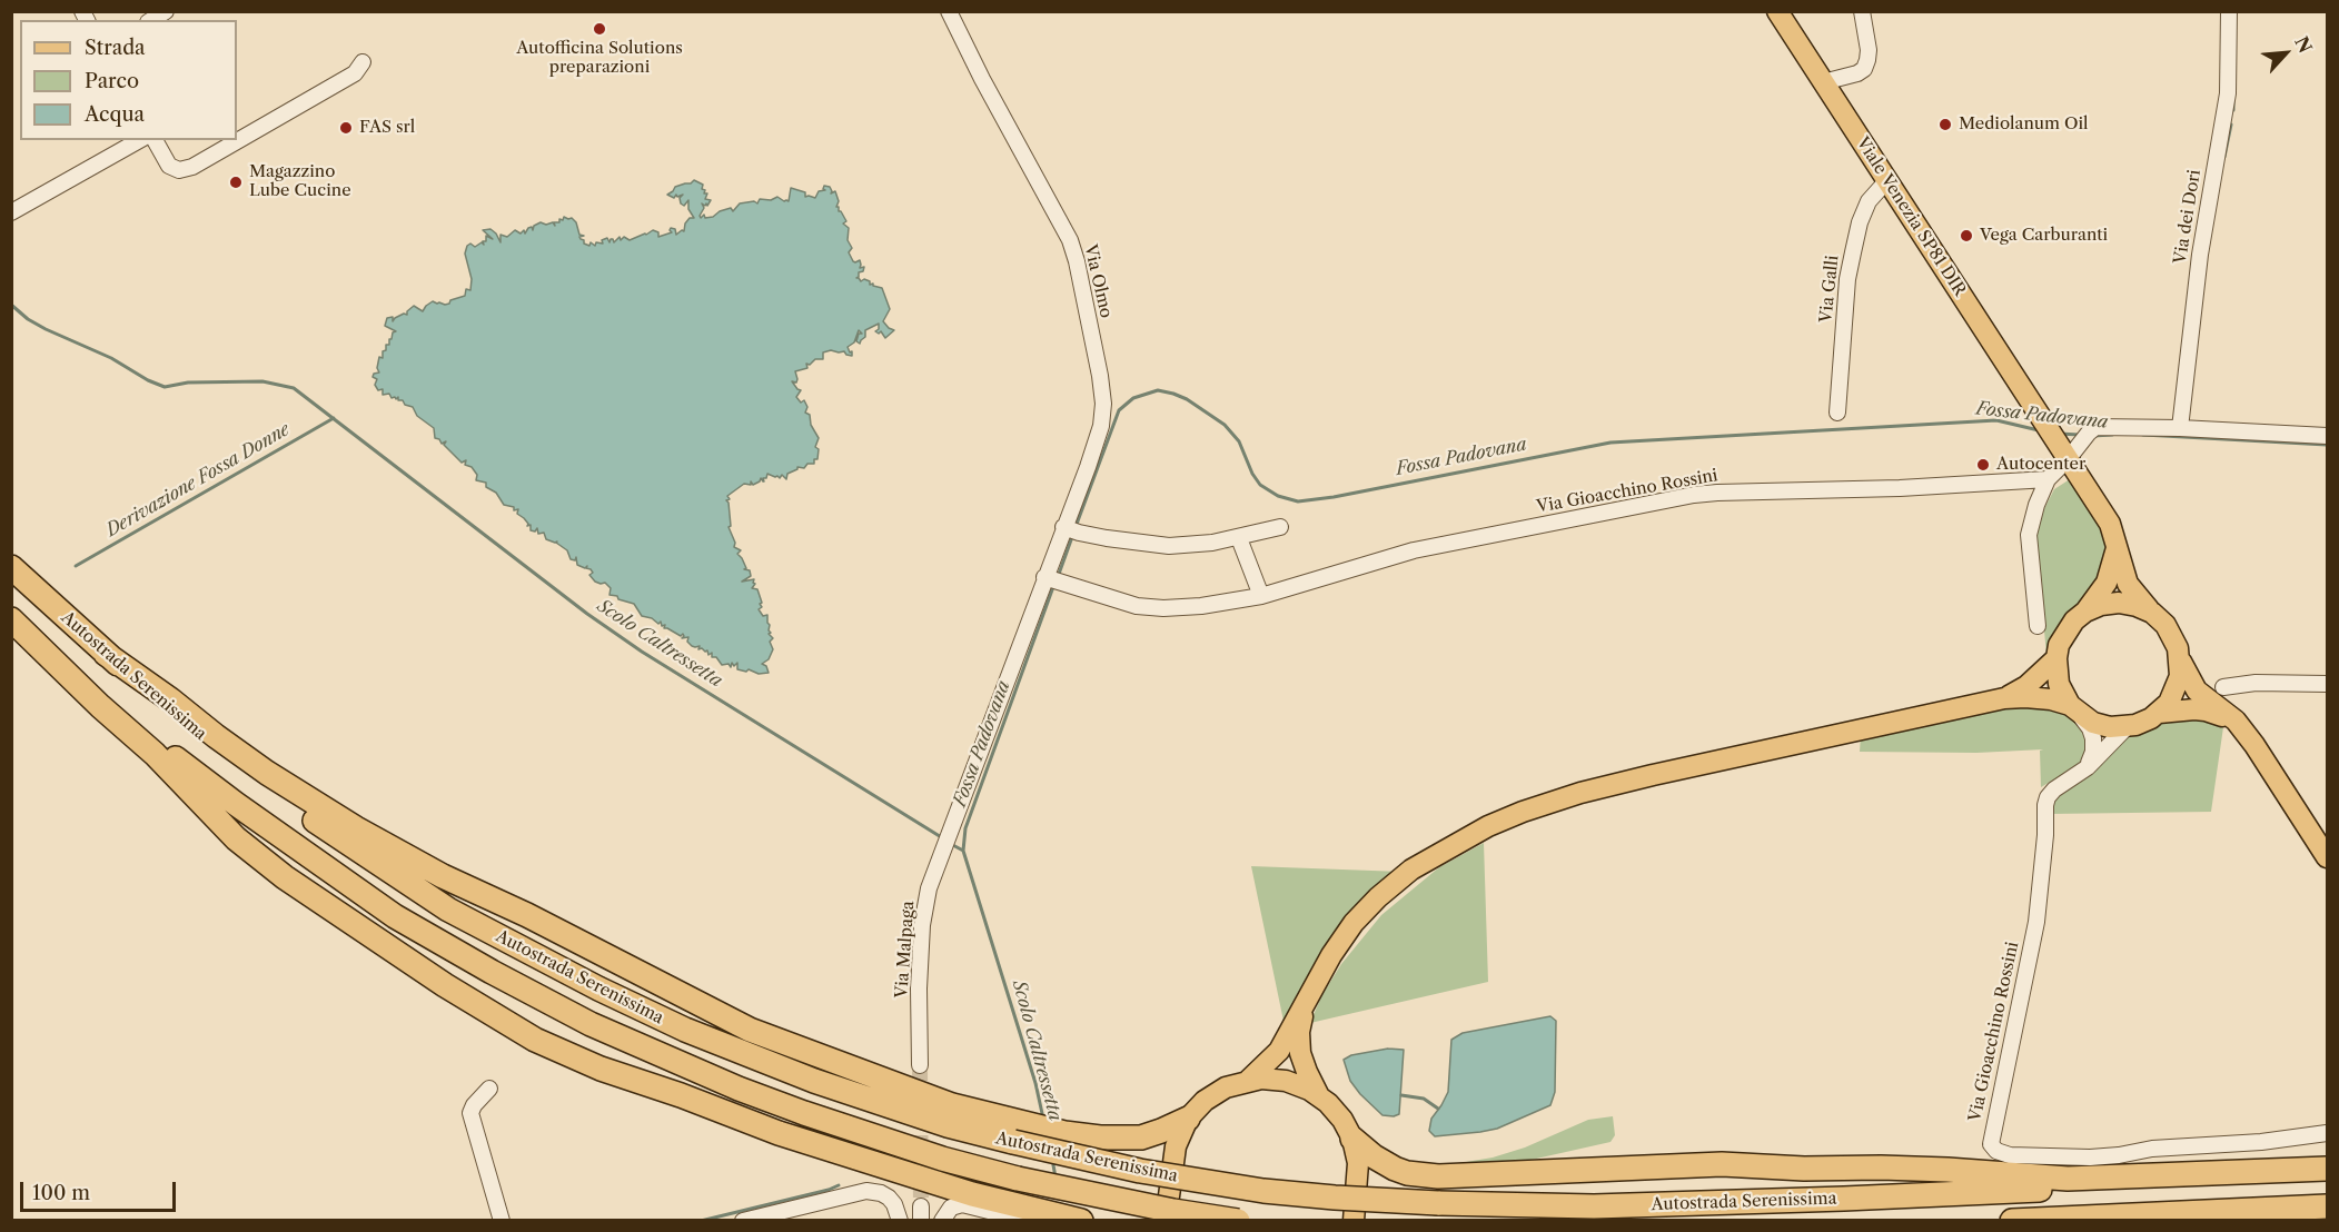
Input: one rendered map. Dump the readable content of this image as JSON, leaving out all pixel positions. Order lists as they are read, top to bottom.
{
  "streets": {
    "highway": ["Autostrada Serenissima"],
    "main road": ["Viale Venezia SP81 DIR"],
    "street": [
      "Via dei Dori",
      "Via Olmo",
      "Via Galli",
      "Via Gioacchino Rossini",
      "Via Malpaga"
    ]
  },
  "crossings": [
    ["Viale Venezia SP81 DIR", "Via Galli"],
    ["Viale Venezia SP81 DIR", "Via Gioacchino Rossini"],
    ["Via Olmo", "Via Gioacchino Rossini"],
    ["Via Olmo", "Via Malpaga"],
    ["Via Gioacchino Rossini", "Via Malpaga"]
  ],
  "water": ["Fossa Padovana", "Derivazione Fossa Donne", "Scolo Caltressetta"],
  "places": [
    "Autofficina Solutions preparazioni",
    "Mediolanum Oil",
    "FAS srl",
    "Magazzino Lube Cucine",
    "Vega Carburanti",
    "Autocenter"
  ],
  "legend": ["Strada", "Parco", "Acqua"],
  "scale_bar": "100 m",
  "north": "top right"
}
